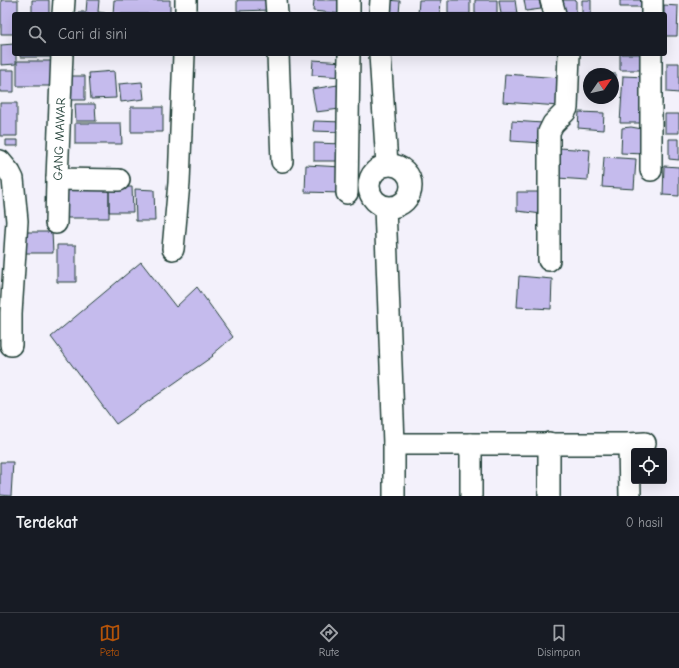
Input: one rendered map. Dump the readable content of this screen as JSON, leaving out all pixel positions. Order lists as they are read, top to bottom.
{
  "streets": {
    "street": ["GANG MAWAR"]
  },
  "north": "top right",
  "page": {
    "search": "Cari di sini",
    "heading": ["Terdekat", "0 hasil"],
    "nav": ["Peta", "Rute", "Disimpan"]
  }
}
